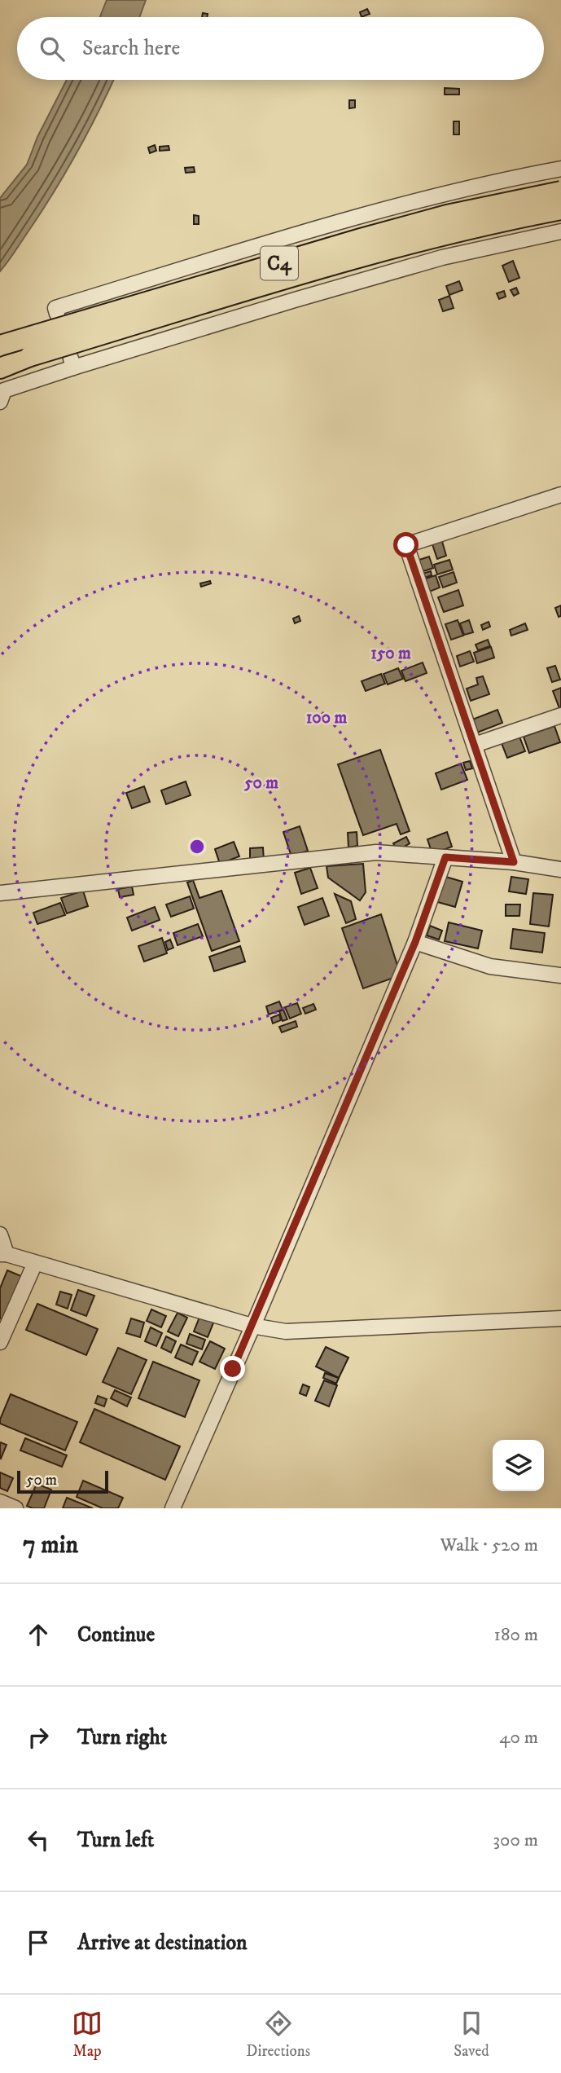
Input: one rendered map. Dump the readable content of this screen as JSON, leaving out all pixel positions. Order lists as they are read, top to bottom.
{
  "streets": {
    "highway": ["C4"]
  },
  "scale_bar": "50 m",
  "page": {
    "search": "Search here",
    "scale": "50 m",
    "heading": ["7 min", "Walk · 520 m"],
    "list": [
      ["Continue", "180 m"],
      ["Turn right", "40 m"],
      ["Turn left", "300 m"],
      "Arrive at destination"
    ],
    "nav": ["Map", "Directions", "Saved"]
  },
  "rings": ["150 m", "100 m", "50 m"]
}
